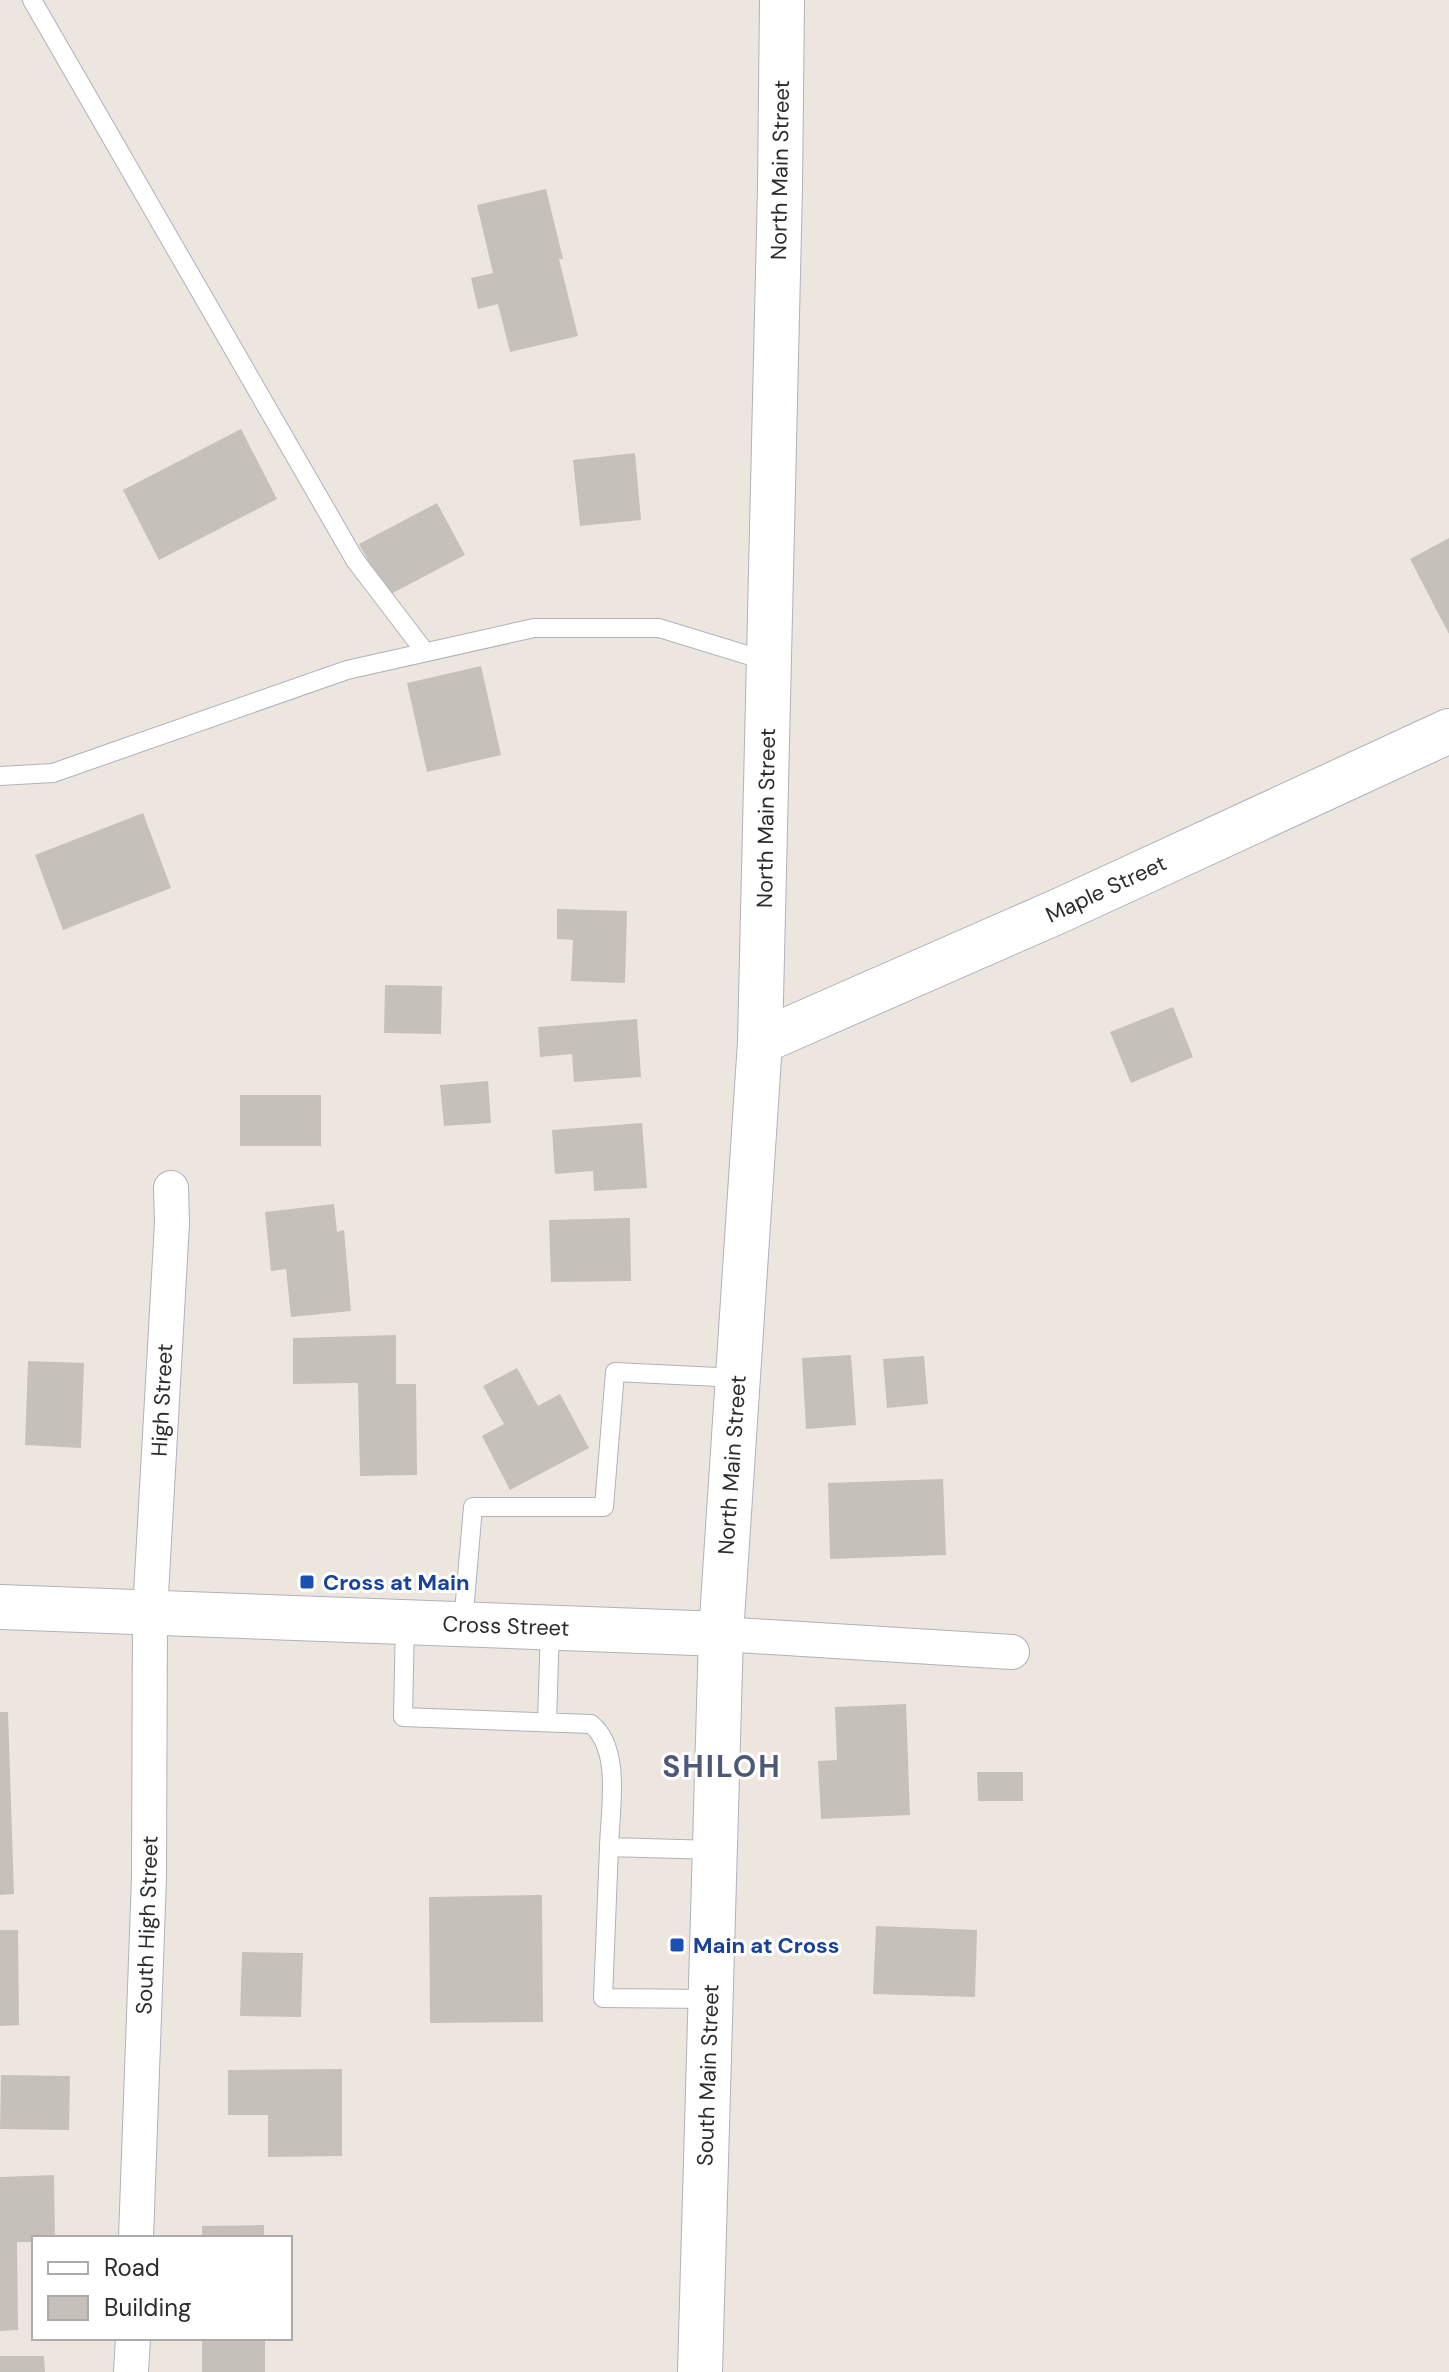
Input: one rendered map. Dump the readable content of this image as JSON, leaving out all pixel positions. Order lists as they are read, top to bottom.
{
  "streets": {
    "main road": [
      "North Main Street",
      "Maple Street",
      "Cross Street",
      "South Main Street"
    ],
    "street": ["High Street", "South High Street"]
  },
  "crossings": [
    ["North Main Street", "Maple Street"],
    ["North Main Street", "Cross Street"],
    ["North Main Street", "South Main Street"],
    ["High Street", "Cross Street"],
    ["High Street", "South High Street"],
    ["Cross Street", "South High Street"],
    ["Cross Street", "South Main Street"]
  ],
  "districts": ["SHILOH"],
  "places": {
    "transit": ["Cross at Main", "Main at Cross"]
  },
  "legend": ["Road", "Building"]
}
